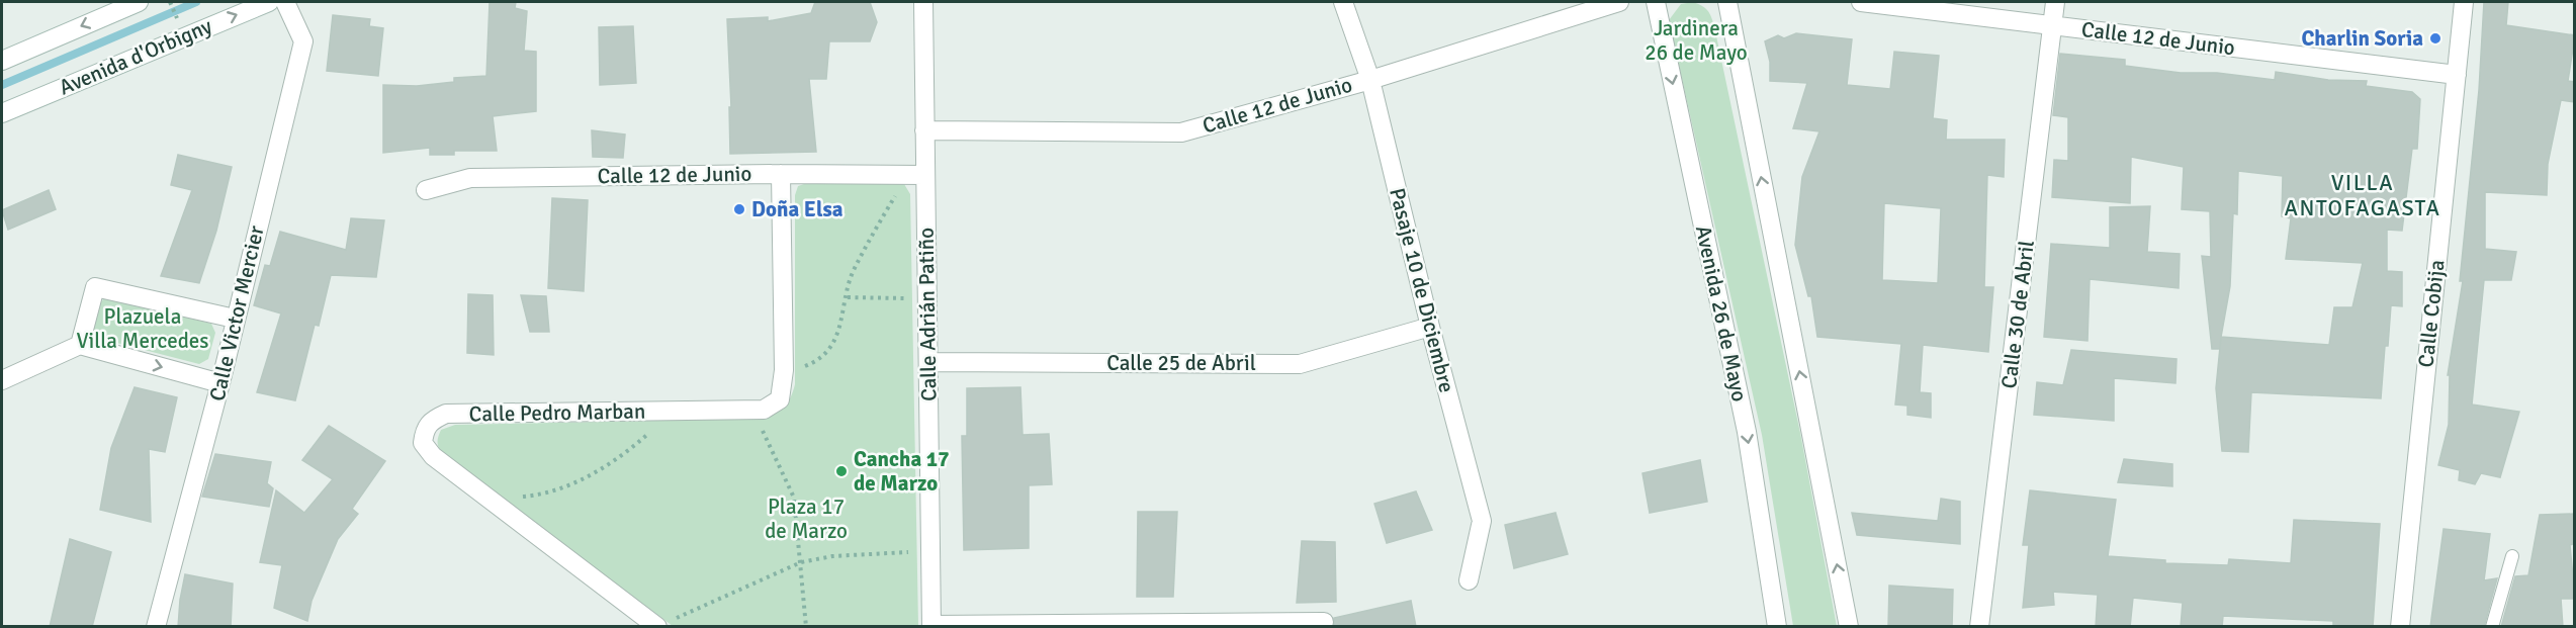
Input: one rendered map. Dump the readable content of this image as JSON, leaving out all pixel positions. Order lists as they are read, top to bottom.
{
  "streets": {
    "street": [
      "Calle 12 de Junio",
      "Avenida d'Orbigny",
      "Pasaje 10 de Diciembre",
      "Calle Victor Mercier",
      "Avenida 26 de Mayo",
      "Calle Cobija",
      "Calle Adrián Patiño",
      "Calle 30 de Abril",
      "Calle 25 de Abril",
      "Calle Pedro Marban"
    ]
  },
  "crossings": [
    ["Calle 12 de Junio", "Pasaje 10 de Diciembre"],
    ["Calle 12 de Junio", "Calle Cobija"],
    ["Calle 12 de Junio", "Calle Adrián Patiño"],
    ["Calle 12 de Junio", "Calle 30 de Abril"],
    ["Pasaje 10 de Diciembre", "Calle 25 de Abril"],
    ["Calle Adrián Patiño", "Calle 25 de Abril"]
  ],
  "districts": ["VILLA ANTOFAGASTA"],
  "parks": ["Jardinera 26 de Mayo", "Plazuela Villa Mercedes", "Plaza 17 de Marzo"],
  "places": ["Charlin Soria", "Doña Elsa", "Cancha 17 de Marzo"]
}
